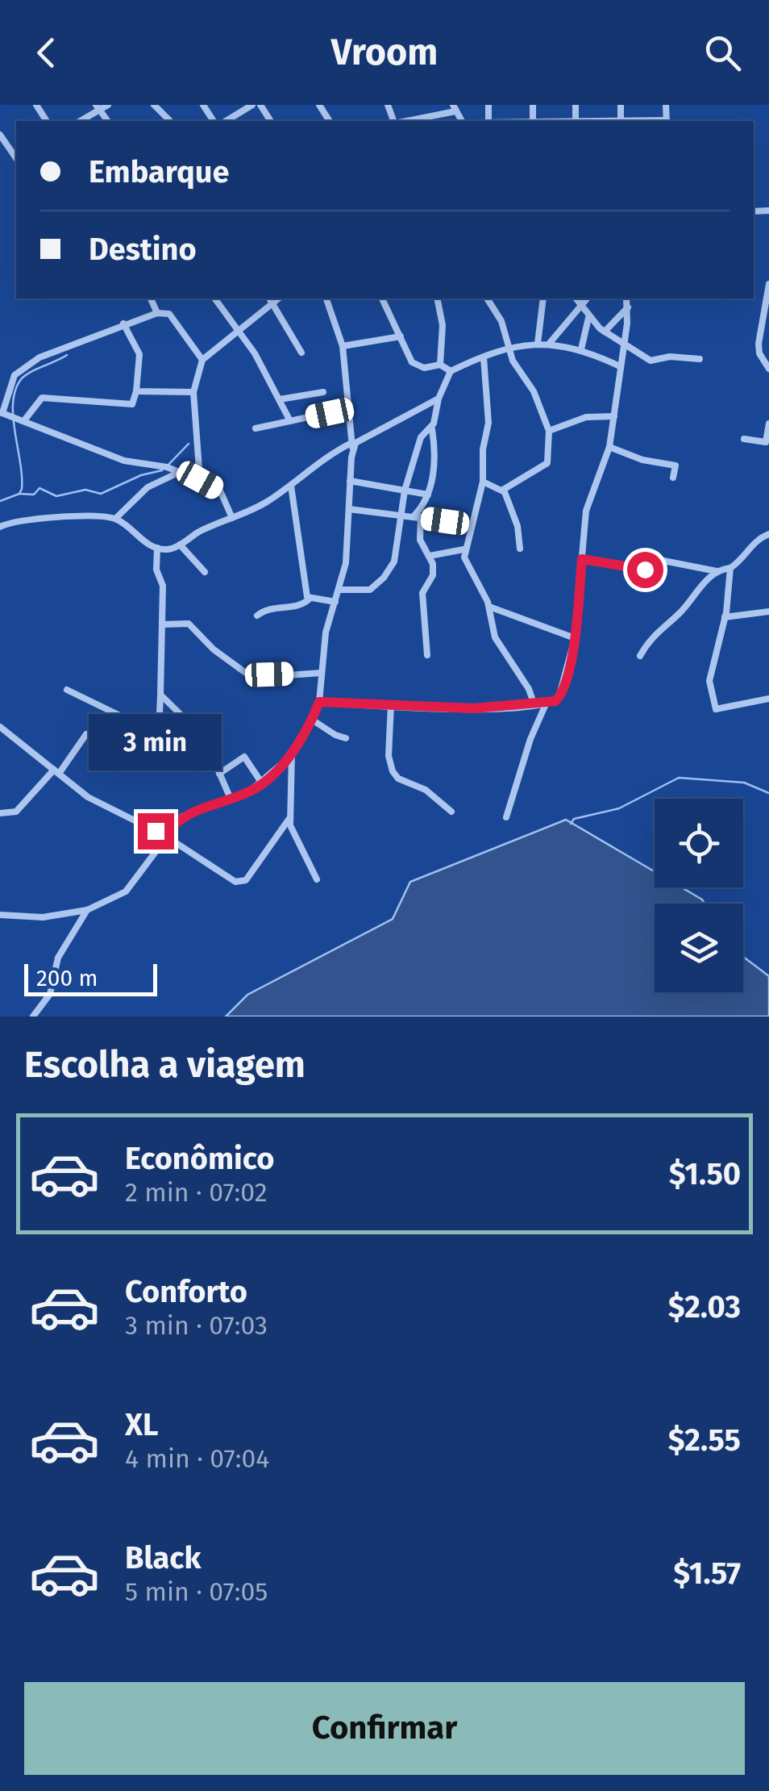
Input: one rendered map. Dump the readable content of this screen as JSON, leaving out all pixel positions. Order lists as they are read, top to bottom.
{
  "scale_bar": "200 m",
  "page": {
    "header": "Vroom",
    "banner": ["Embarque", "Destino"],
    "bubble": "3 min",
    "scale": "200 m",
    "heading": "Escolha a viagem",
    "list": [
      {
        "name": "Econômico",
        "note": "2 min · 07:02",
        "value": "$1.50"
      },
      {
        "name": "Conforto",
        "note": "3 min · 07:03",
        "value": "$2.03"
      },
      {
        "name": "XL",
        "note": "4 min · 07:04",
        "value": "$2.55"
      },
      {
        "name": "Black",
        "note": "5 min · 07:05",
        "value": "$1.57"
      }
    ],
    "buttons": "Confirmar"
  }
}
